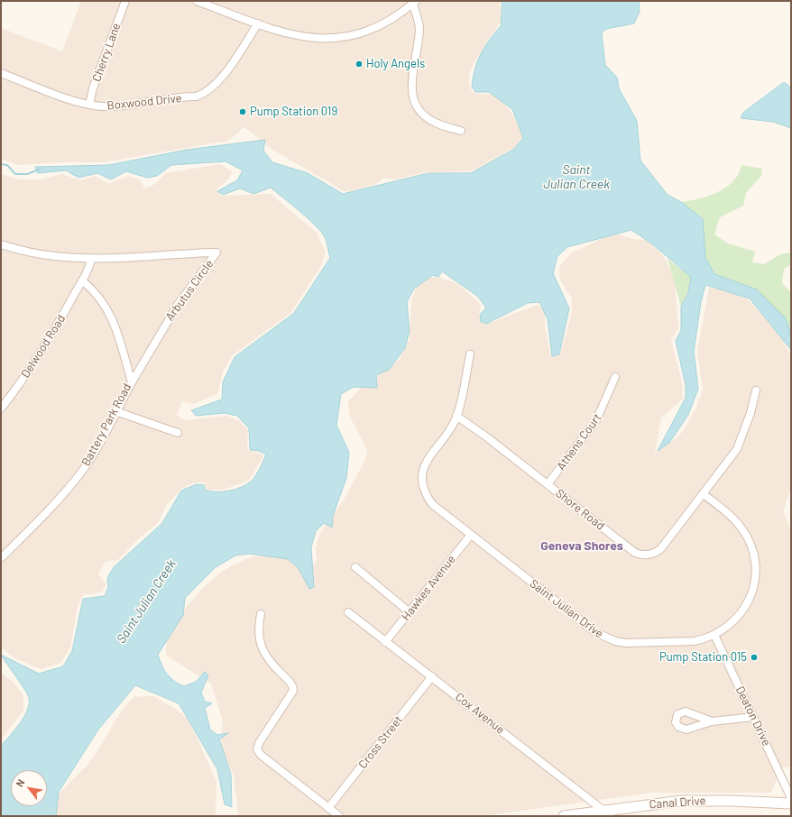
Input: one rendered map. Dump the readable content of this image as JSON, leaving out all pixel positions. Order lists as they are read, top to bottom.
{
  "streets": {
    "main road": ["Canal Drive"],
    "street": [
      "Cherry Lane",
      "Boxwood Drive",
      "Arbutus Circle",
      "Delwood Road",
      "Battery Park Road",
      "Athens Court",
      "Shore Road",
      "Hawkes Avenue",
      "Saint Julian Drive",
      "Cox Avenue",
      "Deaton Drive",
      "Cross Street"
    ]
  },
  "crossings": [
    ["Cherry Lane", "Boxwood Drive"],
    ["Arbutus Circle", "Battery Park Road"],
    ["Delwood Road", "Battery Park Road"],
    ["Athens Court", "Shore Road"],
    ["Shore Road", "Saint Julian Drive"],
    ["Hawkes Avenue", "Saint Julian Drive"],
    ["Hawkes Avenue", "Cox Avenue"],
    ["Saint Julian Drive", "Deaton Drive"],
    ["Cox Avenue", "Cross Street"],
    ["Cox Avenue", "Canal Drive"]
  ],
  "districts": ["Geneva Shores"],
  "water": ["Saint Julian Creek"],
  "places": ["Holy Angels", "Pump Station 019", "Pump Station 015"],
  "north": "top left"
}
